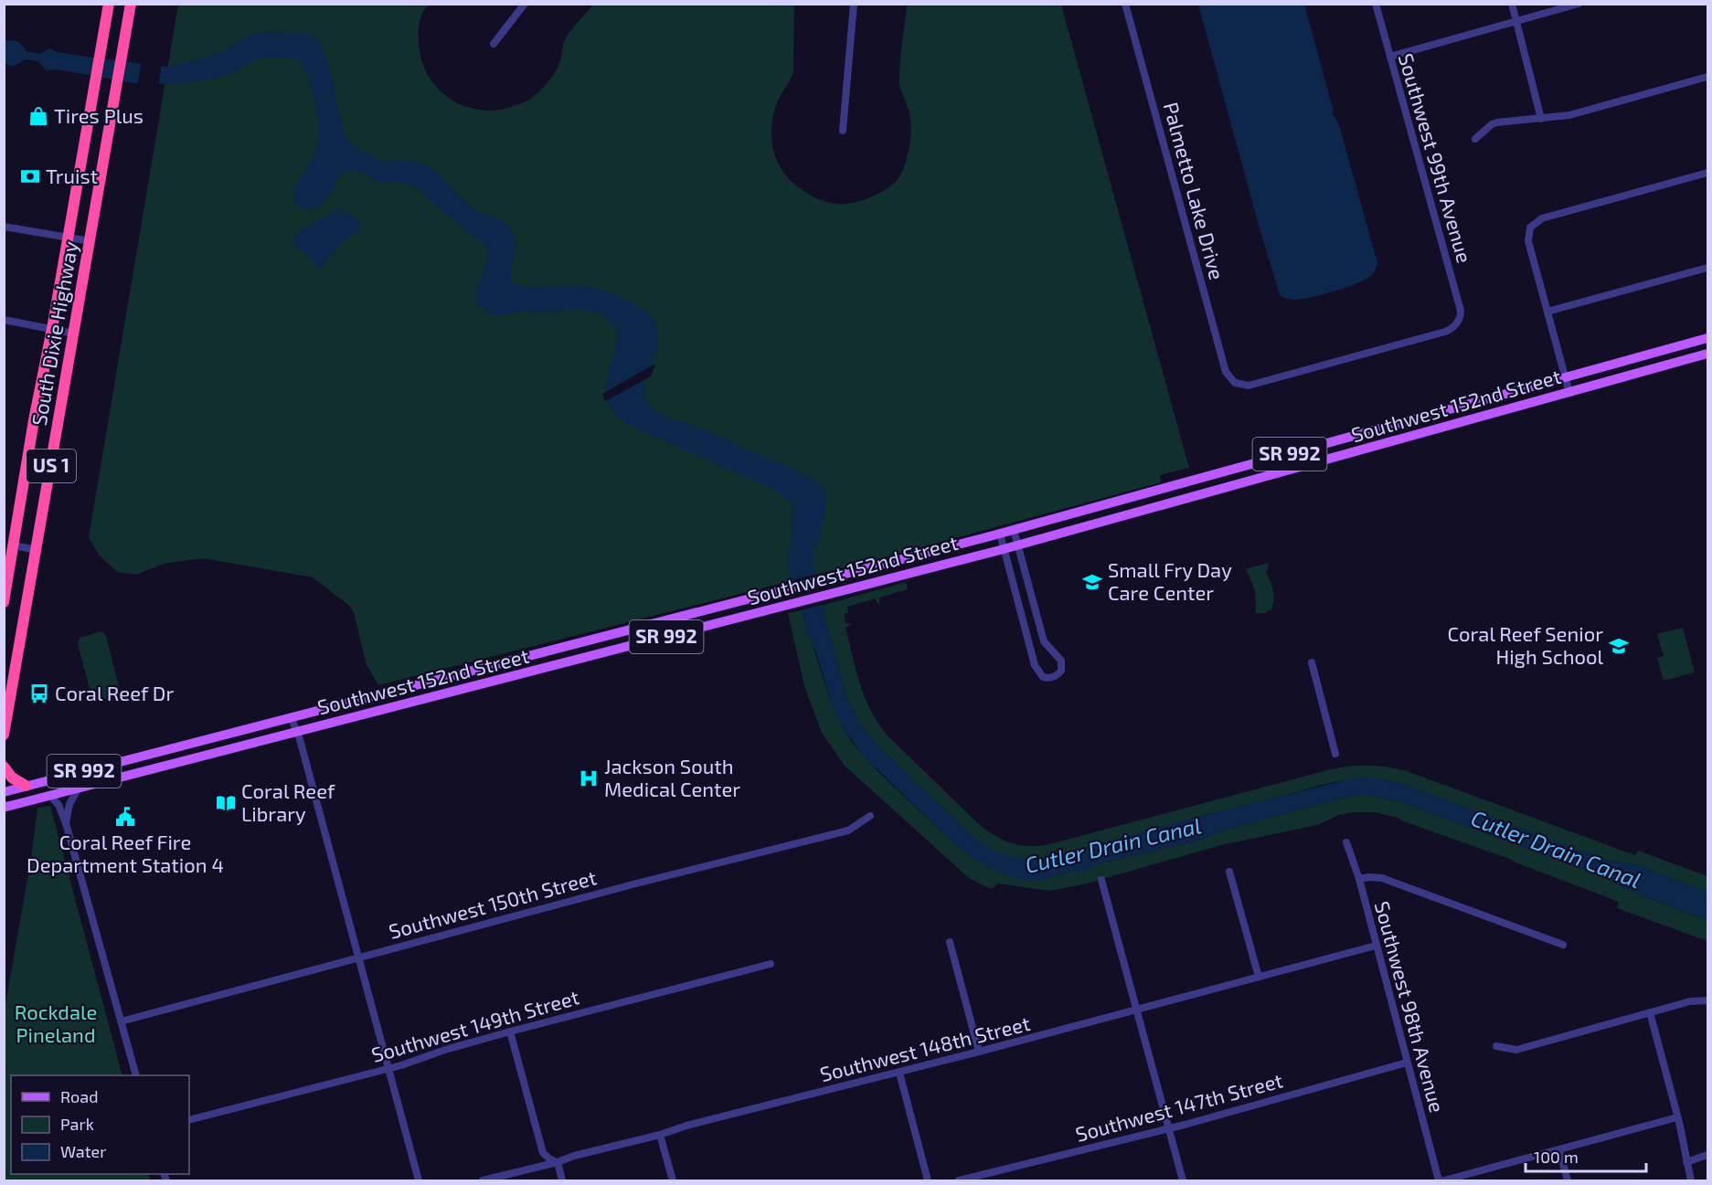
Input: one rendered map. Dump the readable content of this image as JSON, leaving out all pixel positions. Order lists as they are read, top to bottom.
{
  "streets": {
    "highway": ["South Dixie Highway", "US 1"],
    "main road": ["Southwest 152nd Street", "SR 992"],
    "street": [
      "Southwest 99th Avenue",
      "Palmetto Lake Drive",
      "Southwest 150th Street",
      "Southwest 98th Avenue",
      "Southwest 149th Street",
      "Southwest 148th Street",
      "Southwest 147th Street"
    ]
  },
  "crossings": [
    ["Southwest 99th Avenue", "Palmetto Lake Drive"],
    ["Southwest 98th Avenue", "Southwest 148th Street"],
    ["Southwest 98th Avenue", "Southwest 147th Street"]
  ],
  "water": ["Cutler Drain Canal"],
  "parks": ["Rockdale Pineland"],
  "places": {
    "shop": ["Tires Plus"],
    "bank": ["Truist"],
    "school or university": ["Small Fry Day Care Center", "Coral Reef Senior High School"],
    "bus stop": ["Coral Reef Dr"],
    "hospital": ["Jackson South Medical Center"],
    "library": ["Coral Reef Library"],
    "public building": ["Coral Reef Fire Department Station 4"]
  },
  "legend": ["Road", "Park", "Water"],
  "scale_bar": "100 m"
}
